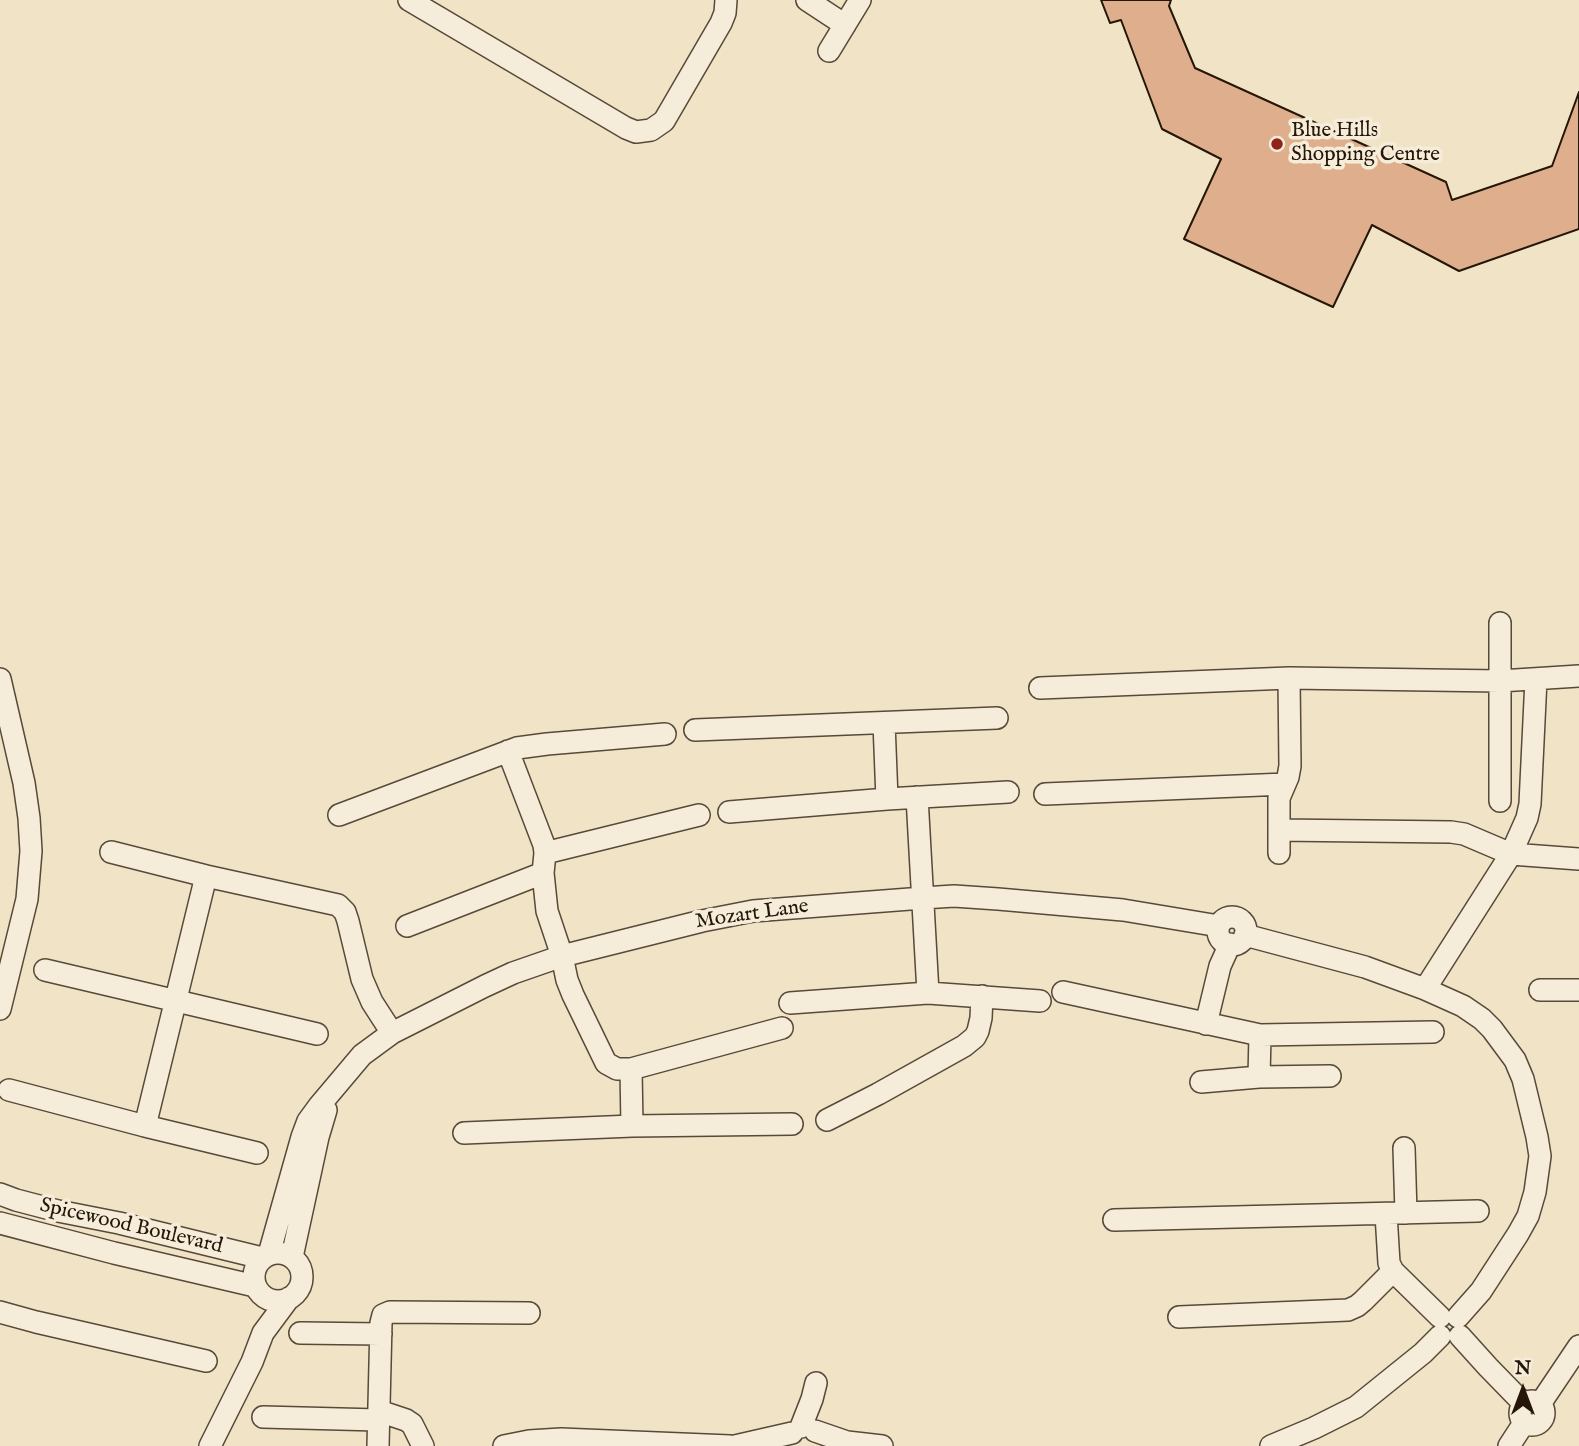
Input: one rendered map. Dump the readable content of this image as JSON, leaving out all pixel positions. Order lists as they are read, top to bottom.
{
  "streets": {
    "street": ["Mozart Lane", "Spicewood Boulevard"]
  },
  "crossings": [
    ["Mozart Lane", "Spicewood Boulevard"]
  ],
  "places": ["Blue Hills Shopping Centre"],
  "north": "top"
}
